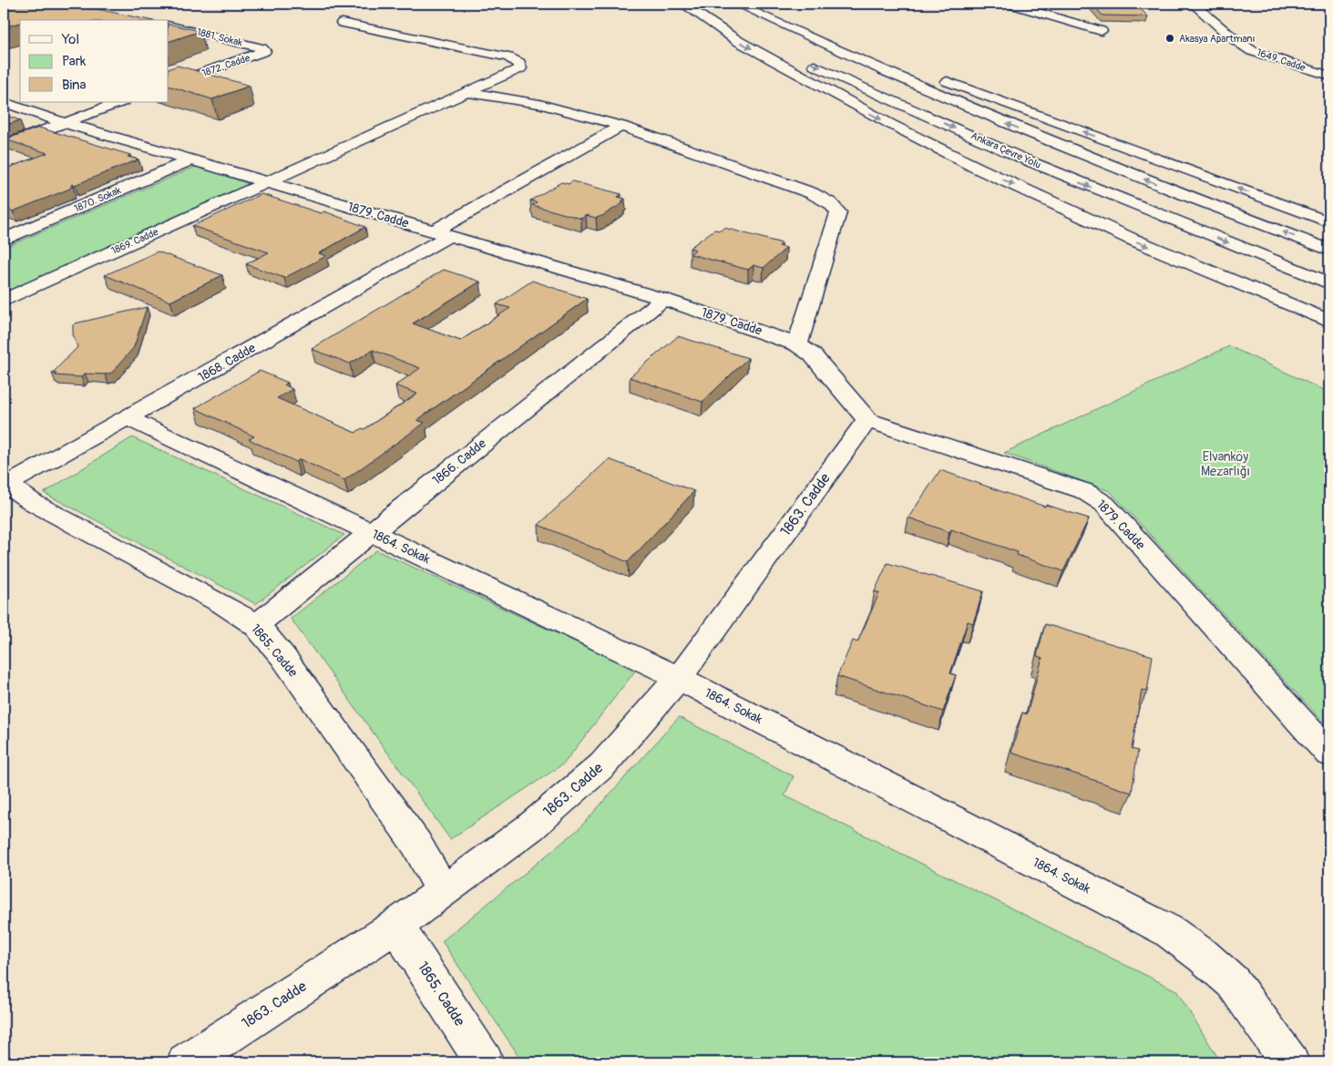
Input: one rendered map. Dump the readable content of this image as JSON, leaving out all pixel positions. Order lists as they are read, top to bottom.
{
  "streets": {
    "main road": [
      "1881. Sokak",
      "1649. Cadde",
      "1872. Cadde",
      "Ankara Çevre Yolu",
      "1870. Sokak",
      "1879. Cadde",
      "1869. Cadde",
      "1868. Cadde",
      "1866. Cadde",
      "1863. Cadde",
      "1864. Sokak",
      "1865. Cadde"
    ]
  },
  "crossings": [
    ["1881. Sokak", "1872. Cadde"],
    ["1870. Sokak", "1879. Cadde"],
    ["1879. Cadde", "1869. Cadde"],
    ["1879. Cadde", "1868. Cadde"],
    ["1879. Cadde", "1866. Cadde"],
    ["1879. Cadde", "1863. Cadde"],
    ["1868. Cadde", "1864. Sokak"],
    ["1868. Cadde", "1865. Cadde"],
    ["1866. Cadde", "1864. Sokak"],
    ["1866. Cadde", "1865. Cadde"],
    ["1863. Cadde", "1864. Sokak"],
    ["1863. Cadde", "1865. Cadde"]
  ],
  "parks": ["Elvanköy Mezarlığı"],
  "places": ["Akasya Apartmanı"],
  "legend": ["Yol", "Park", "Bina"]
}
